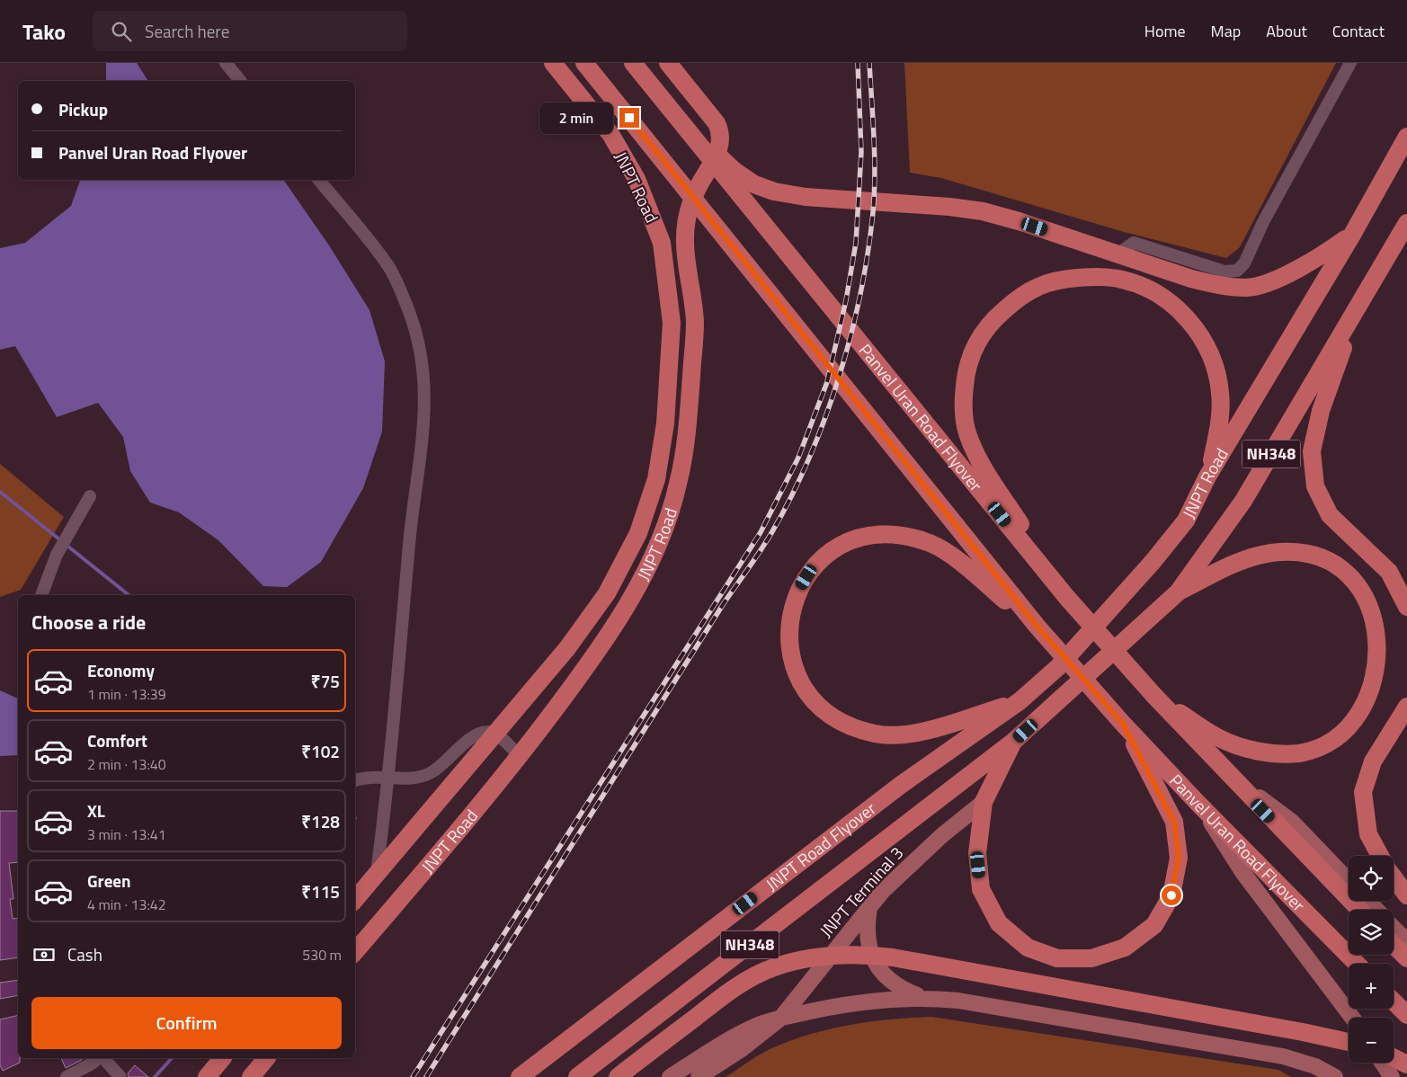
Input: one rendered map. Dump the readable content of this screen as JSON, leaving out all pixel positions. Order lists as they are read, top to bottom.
{
  "streets": {
    "highway": [
      "JNPT Road",
      "Panvel Uran Road Flyover",
      "NH348",
      "JNPT Road Flyover"
    ],
    "main road": ["JNPT Terminal 3"]
  },
  "crossings": [
    ["JNPT Road", "NH348"],
    ["JNPT Road", "JNPT Road Flyover"],
    ["NH348", "JNPT Road Flyover"]
  ],
  "page": {
    "header": "Tako",
    "search": "Search here",
    "nav": [
      "Home",
      "Map",
      "About",
      "Contact"
    ],
    "banner": ["Pickup", "Panvel Uran Road Flyover"],
    "bubble": "2 min",
    "heading": "Choose a ride",
    "list": [
      {
        "name": "Economy",
        "note": "1 min · 13:39",
        "value": "₹75"
      },
      {
        "name": "Comfort",
        "note": "2 min · 13:40",
        "value": "₹102"
      },
      {
        "name": "XL",
        "note": "3 min · 13:41",
        "value": "₹128"
      },
      {
        "name": "Green",
        "note": "4 min · 13:42",
        "value": "₹115"
      }
    ],
    "map_buttons": ["+", "−"],
    "pay": ["Cash", "530 m"],
    "buttons": "Confirm"
  }
}
